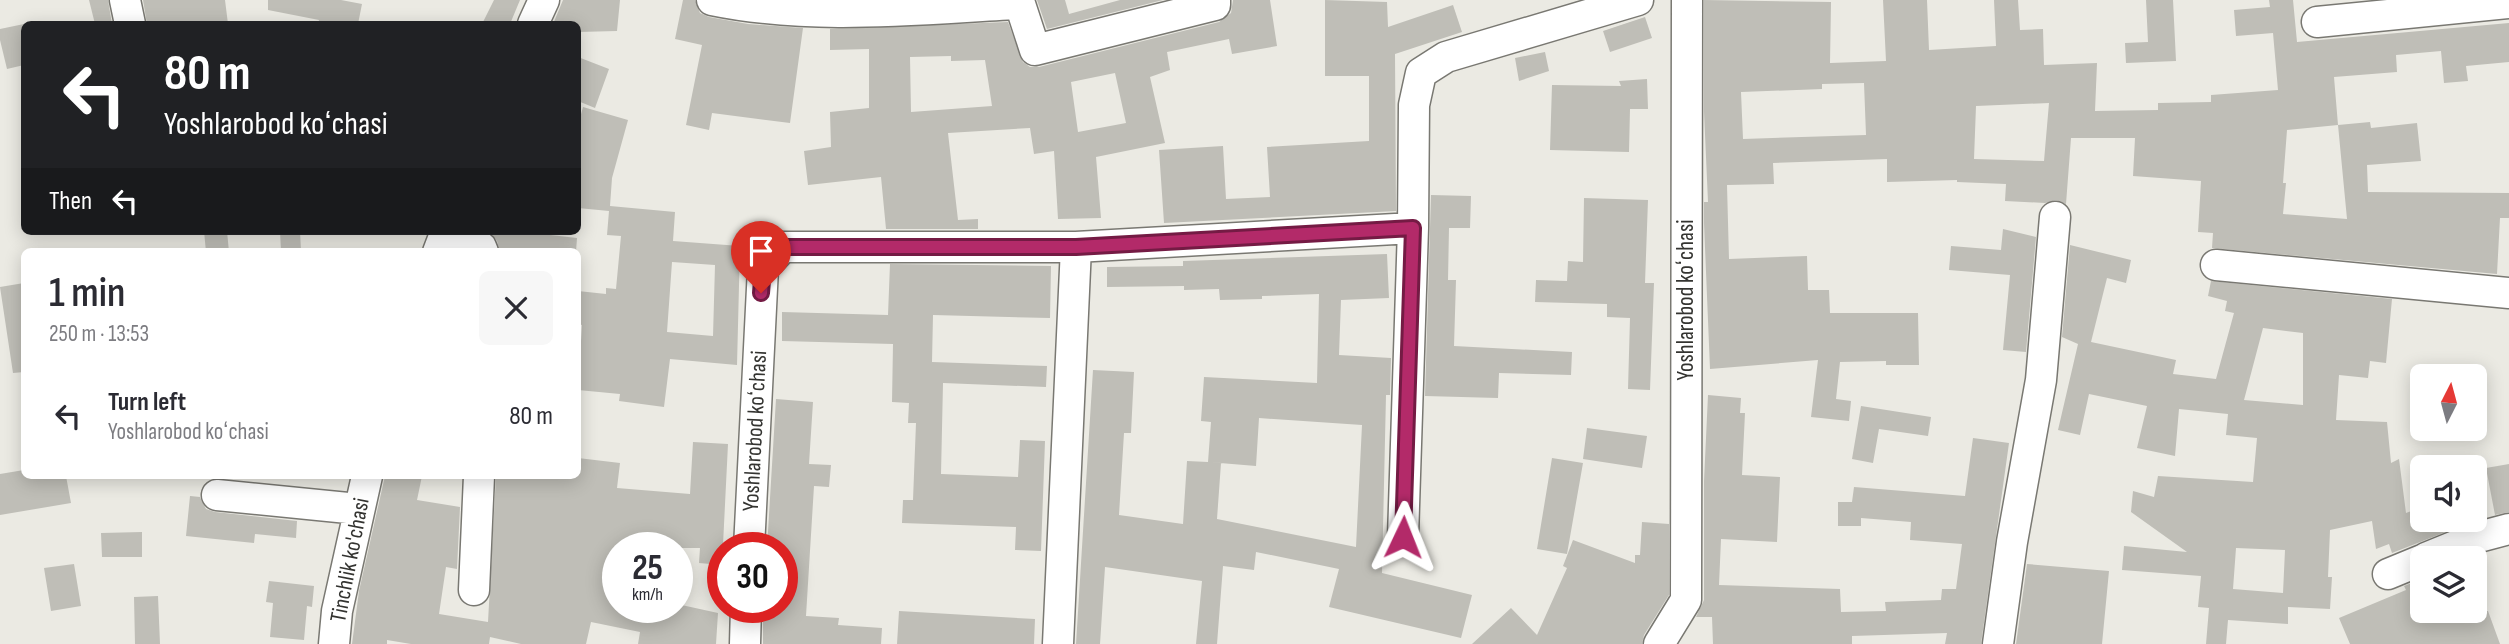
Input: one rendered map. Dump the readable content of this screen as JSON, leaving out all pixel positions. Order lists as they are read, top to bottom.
{
  "streets": {
    "street": ["Yoshlarobod koʻchasi", "Tinchlik ko'chasi"]
  },
  "north": "top",
  "page": {
    "turn": ["80 m", "Yoshlarobod koʻchasi"],
    "then": "Then",
    "heading": ["1 min", "250 m · 13:53"],
    "list": [
      {
        "name": "Turn left",
        "note": "Yoshlarobod koʻchasi",
        "value": "80 m"
      }
    ],
    "speed": "25 km/h",
    "limit": "30"
  }
}
